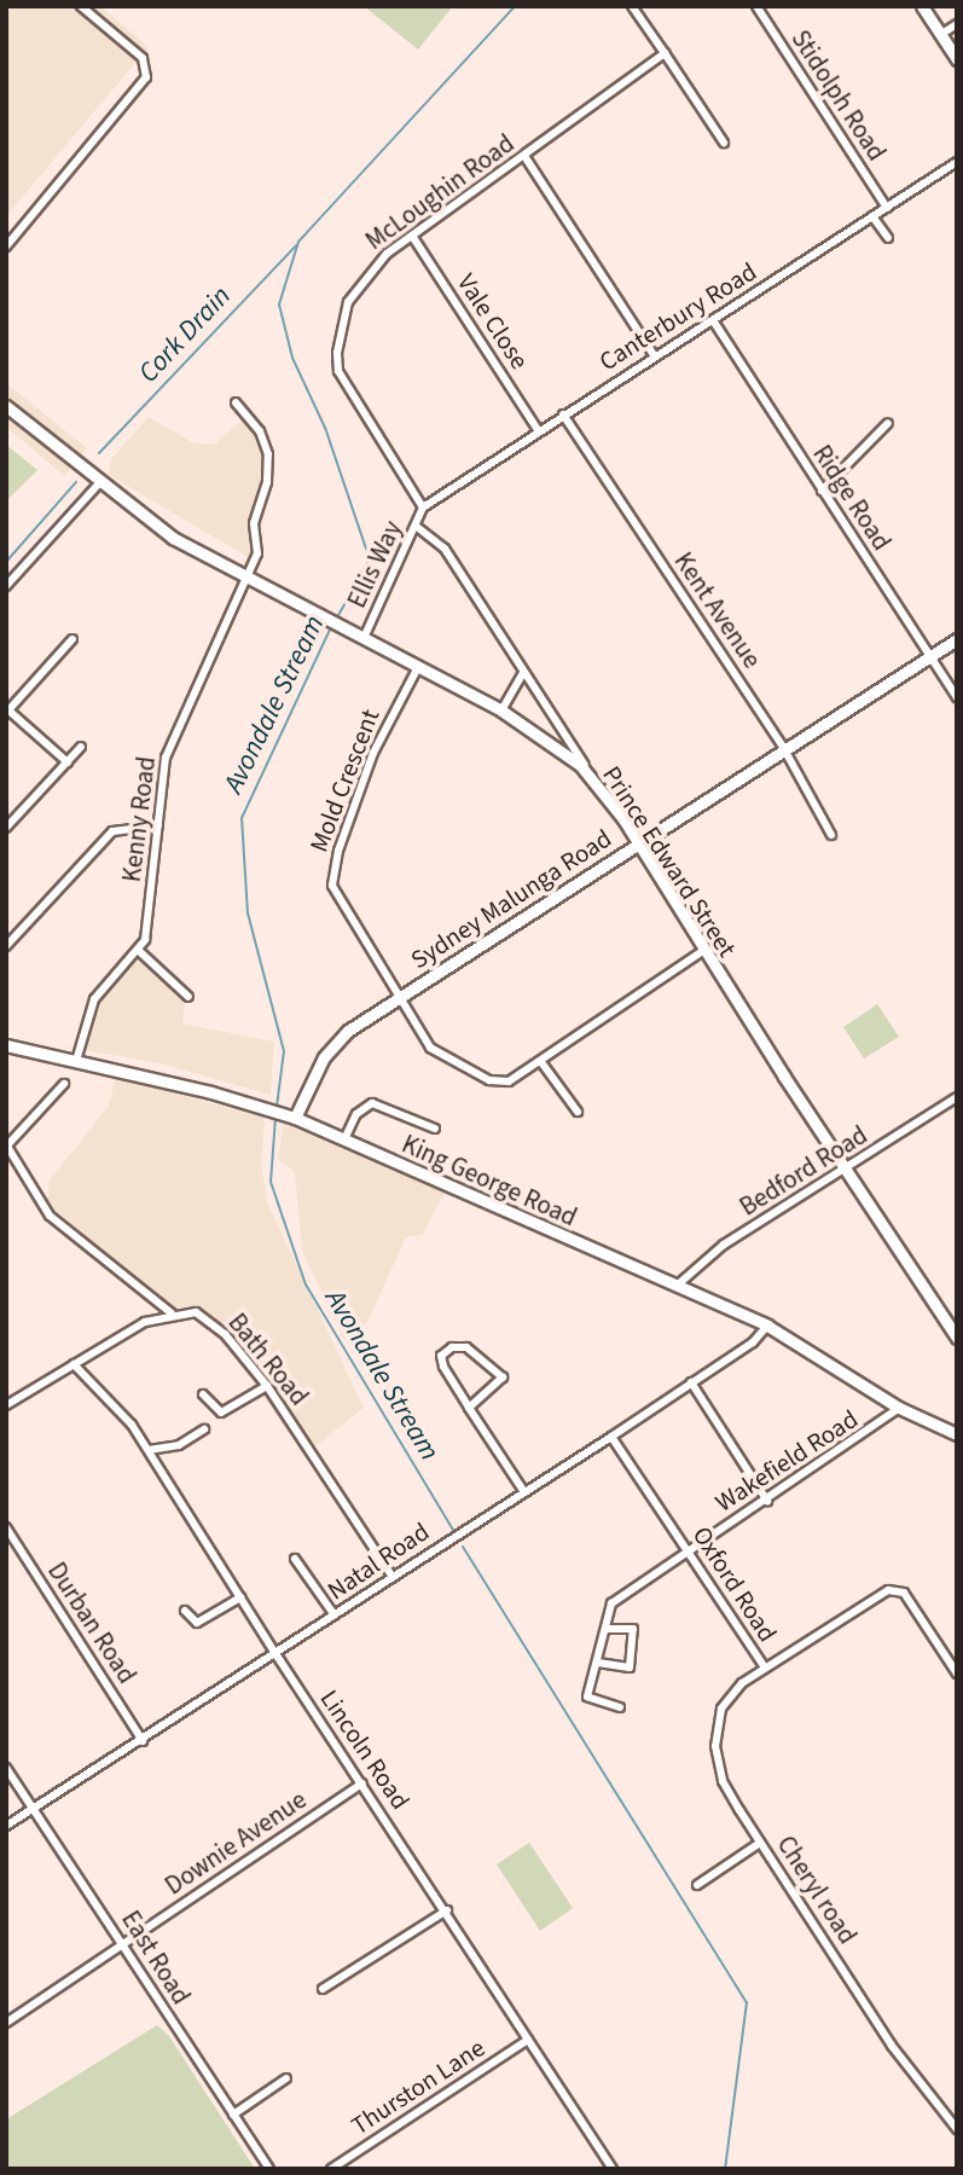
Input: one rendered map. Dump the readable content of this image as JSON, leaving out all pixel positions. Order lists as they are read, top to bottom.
{
  "streets": {
    "main road": ["Prince Edward Street", "Sydney Malunga Road", "King George Road"],
    "street": [
      "Stidolph Road",
      "McLoughin Road",
      "Canterbury Road",
      "Vale Close",
      "Ridge Road",
      "Ellis Way",
      "Kent Avenue",
      "Mold Crescent",
      "Kenny Road",
      "Bedford Road",
      "Bath Road",
      "Wakefield Road",
      "Natal Road",
      "Oxford Road",
      "Durban Road",
      "Lincoln Road",
      "Downie Avenue",
      "Cheryl road",
      "East Road",
      "Thurston Lane"
    ]
  },
  "crossings": [
    ["Stidolph Road", "Canterbury Road"],
    ["McLoughin Road", "Canterbury Road"],
    ["McLoughin Road", "Vale Close"],
    ["McLoughin Road", "Ellis Way"],
    ["Canterbury Road", "Vale Close"],
    ["Canterbury Road", "Ridge Road"],
    ["Canterbury Road", "Ellis Way"],
    ["Canterbury Road", "Kent Avenue"],
    ["Ridge Road", "Sydney Malunga Road"],
    ["Ellis Way", "Prince Edward Street"],
    ["Kent Avenue", "Sydney Malunga Road"],
    ["Mold Crescent", "Prince Edward Street"],
    ["Mold Crescent", "Sydney Malunga Road"],
    ["Kenny Road", "Prince Edward Street"],
    ["Kenny Road", "King George Road"],
    ["Prince Edward Street", "Sydney Malunga Road"],
    ["Prince Edward Street", "Bedford Road"],
    ["Sydney Malunga Road", "King George Road"],
    ["Bedford Road", "King George Road"],
    ["King George Road", "Wakefield Road"],
    ["King George Road", "Natal Road"],
    ["Bath Road", "Natal Road"],
    ["Wakefield Road", "Oxford Road"],
    ["Natal Road", "Oxford Road"],
    ["Natal Road", "Durban Road"],
    ["Natal Road", "Lincoln Road"],
    ["Natal Road", "East Road"],
    ["Oxford Road", "Cheryl road"],
    ["Lincoln Road", "Downie Avenue"],
    ["Lincoln Road", "Thurston Lane"],
    ["Downie Avenue", "East Road"]
  ],
  "water": ["Cork Drain", "Avondale Stream"]
}
